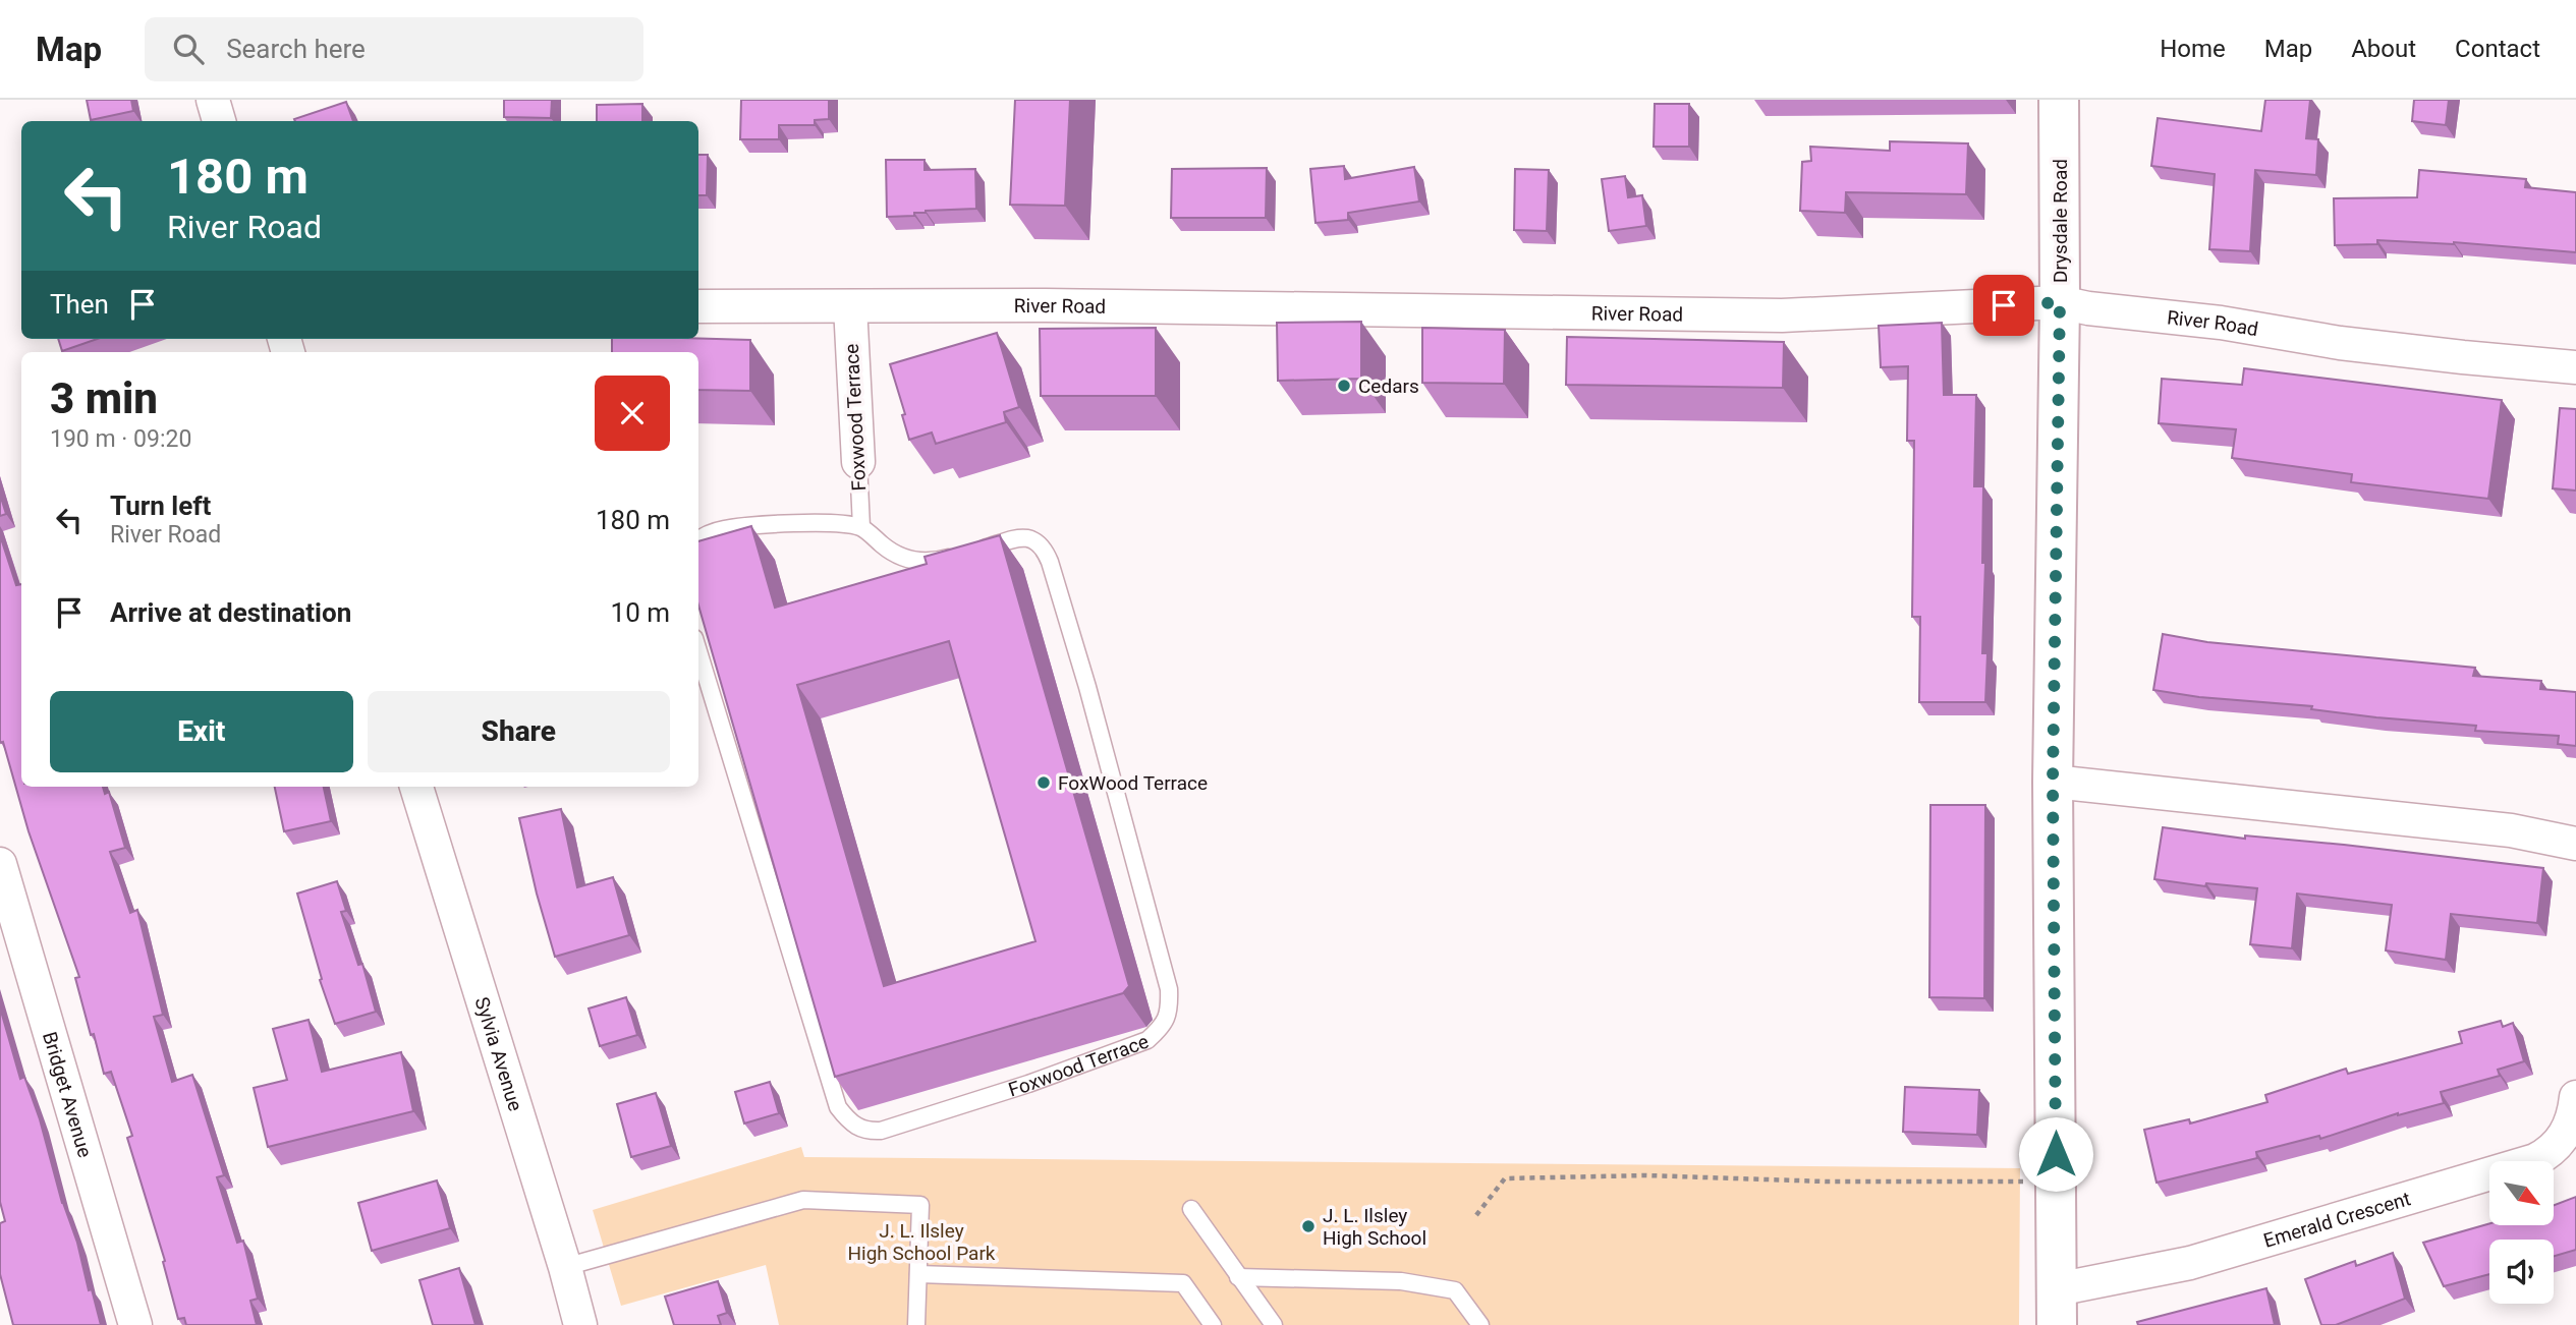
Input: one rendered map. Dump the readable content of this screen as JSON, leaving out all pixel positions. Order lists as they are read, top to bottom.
{
  "streets": {
    "street": [
      "Drysdale Road",
      "River Road",
      "Foxwood Terrace",
      "Sylvia Avenue",
      "Bridget Avenue",
      "Emerald Crescent"
    ]
  },
  "crossings": [
    ["Drysdale Road", "River Road"],
    ["Drysdale Road", "Emerald Crescent"],
    ["River Road", "Foxwood Terrace"]
  ],
  "parks": ["J. L. Ilsley High School Park"],
  "places": ["Cedars", "FoxWood Terrace", "J. L. Ilsley High School"],
  "north": "bottom right",
  "page": {
    "header": "Map",
    "search": "Search here",
    "nav": [
      "Home",
      "Map",
      "About",
      "Contact"
    ],
    "turn": ["180 m", "River Road"],
    "then": "Then",
    "heading": ["3 min", "190 m · 09:20"],
    "list": [
      {
        "name": "Turn left",
        "note": "River Road",
        "value": "180 m"
      },
      {
        "name": "Arrive at destination",
        "value": "10 m"
      }
    ],
    "buttons": ["Exit", "Share"]
  }
}
